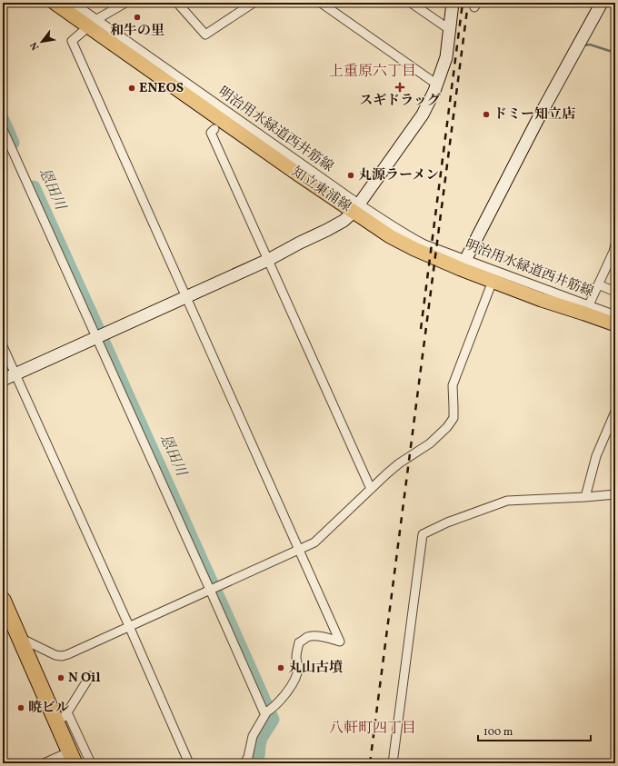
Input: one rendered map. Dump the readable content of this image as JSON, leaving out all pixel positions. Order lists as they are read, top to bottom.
{
  "streets": {
    "main road": ["知立東浦線"],
    "street": ["明治用水緑道西井筋線"]
  },
  "crossings": [
    ["明治用水緑道西井筋線", "知立東浦線"]
  ],
  "districts": ["上重原六丁目", "八軒町四丁目"],
  "water": ["恩田川"],
  "places": {
    "other": [
      "和牛の里",
      "ENEOS",
      "ドミー知立店",
      "丸源ラーメン",
      "丸山古墳",
      "N Oil",
      "暁ビル"
    ],
    "health": ["スギドラッグ"]
  },
  "scale_bar": "100 m",
  "north": "bottom left"
}
